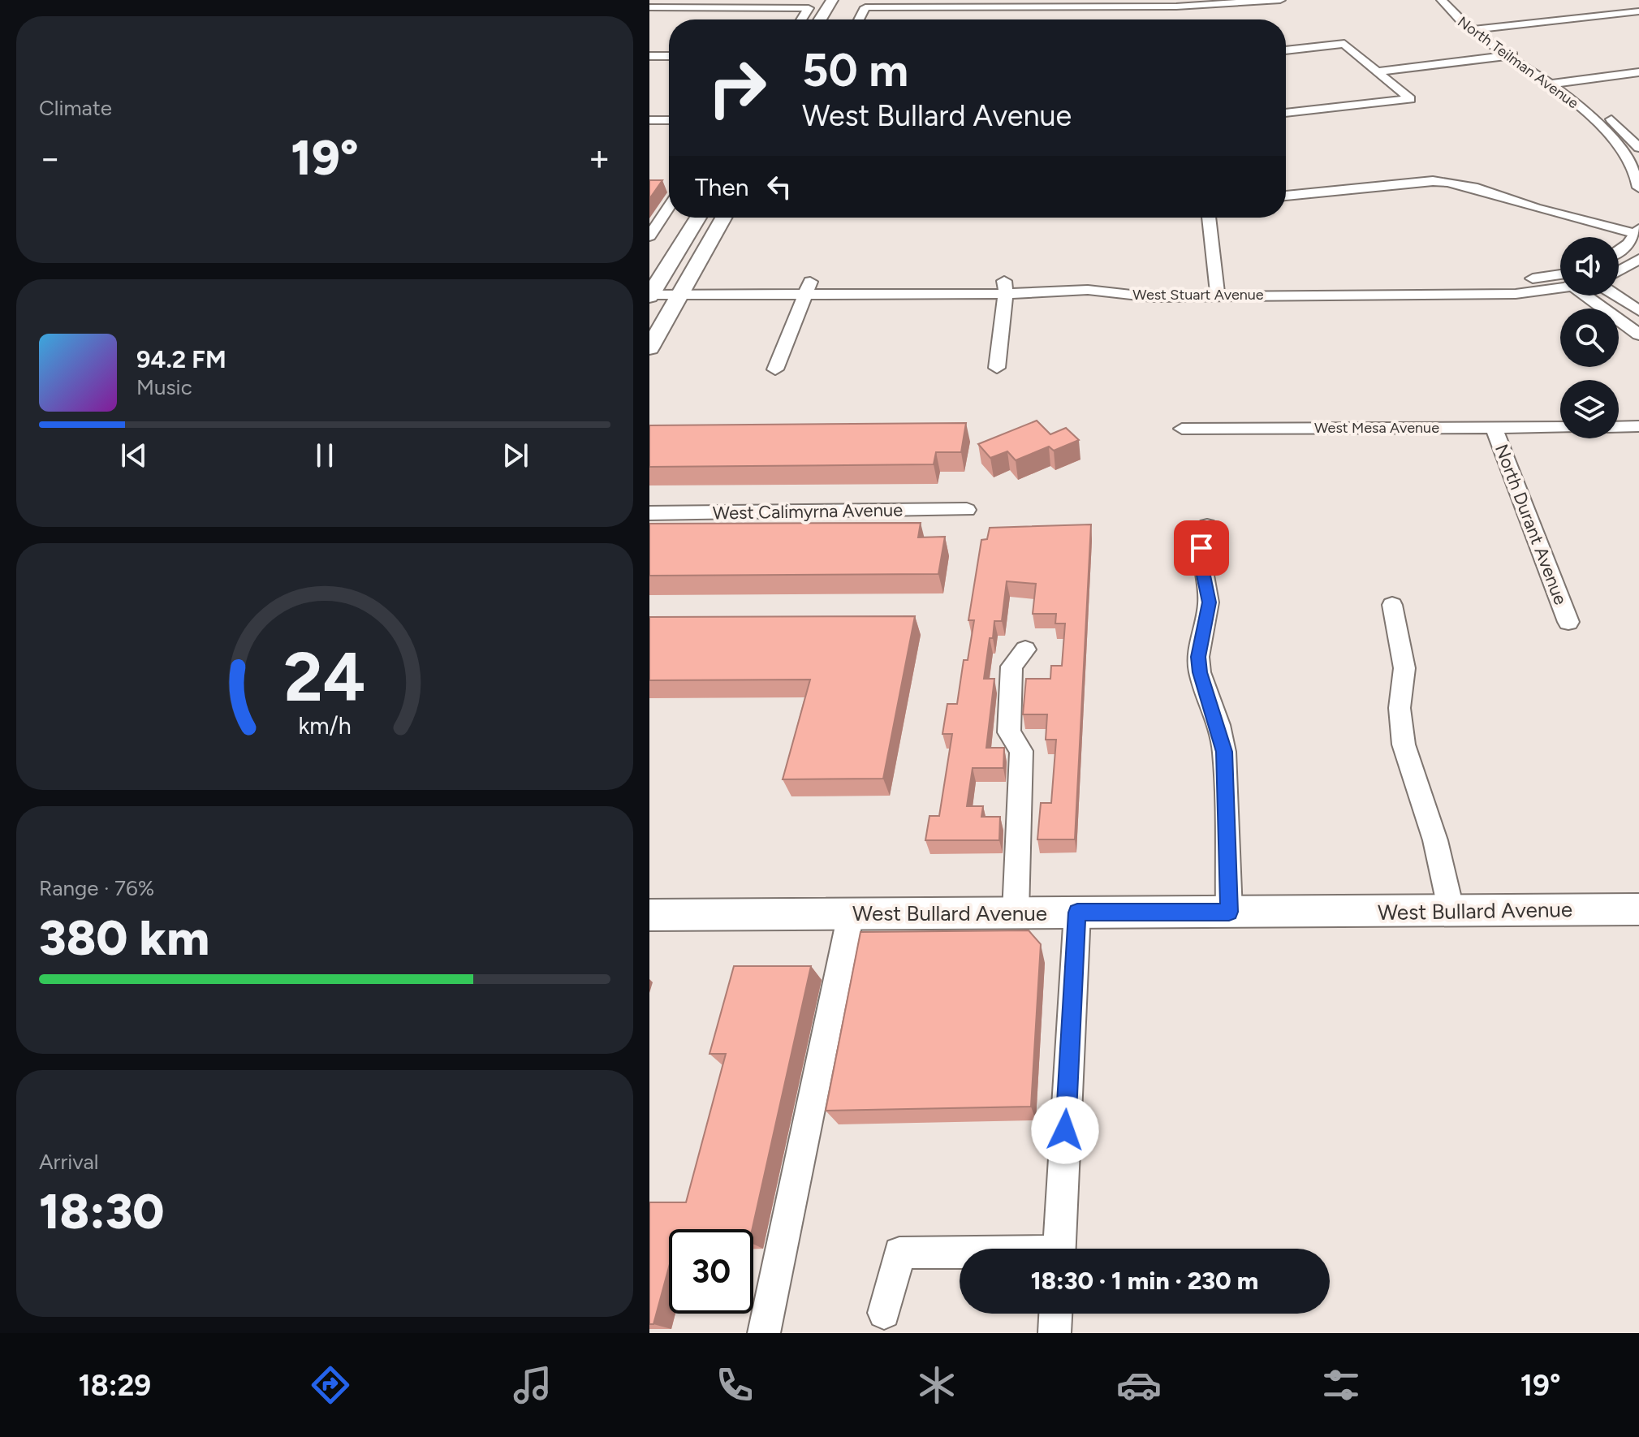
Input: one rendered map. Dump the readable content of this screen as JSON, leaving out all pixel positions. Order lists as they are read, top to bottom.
{
  "streets": {
    "main road": ["West Bullard Avenue"],
    "street": [
      "North Teilman Avenue",
      "West Stuart Avenue",
      "West Mesa Avenue",
      "West Calimyrna Avenue",
      "North Durant Avenue"
    ]
  },
  "crossings": [
    ["West Mesa Avenue", "North Durant Avenue"]
  ],
  "page": {
    "tile": [
      "Climate",
      ["Range · 76%", "380 km"],
      ["Arrival", "18:30"]
    ],
    "turn": ["50 m", "West Bullard Avenue"],
    "heat": ["−", "19°", "+"],
    "then": "Then",
    "song": ["94.2 FM", "Music"],
    "limit": "30",
    "trip": "18:30 · 1 min · 230 m",
    "tabs": ["18:29", "19°"],
    "gauge": ["24", "km/h"]
  }
}
